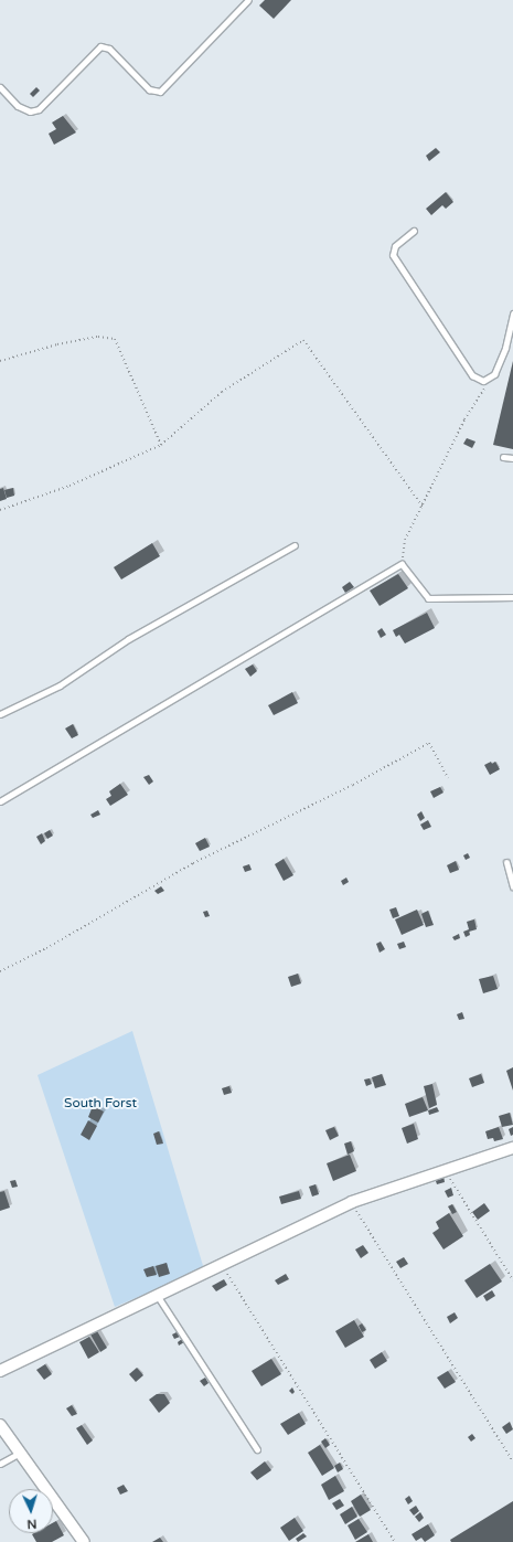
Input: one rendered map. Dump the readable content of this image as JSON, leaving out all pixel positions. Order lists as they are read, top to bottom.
{
  "parks": ["South Forst"],
  "north": "bottom"
}
